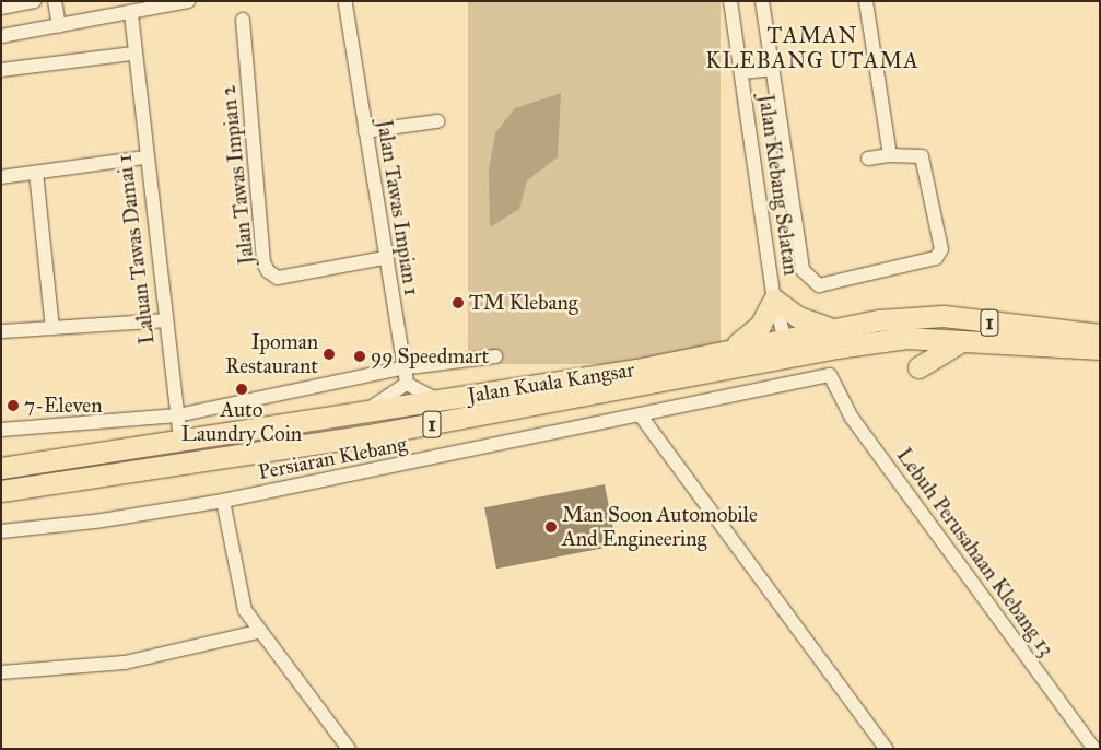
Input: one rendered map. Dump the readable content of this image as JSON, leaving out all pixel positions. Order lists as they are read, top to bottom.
{
  "streets": {
    "highway": ["1", "Jalan Kuala Kangsar"],
    "street": [
      "Jalan Tawas Impian 2",
      "Jalan Klebang Selatan",
      "Jalan Tawas Impian 1",
      "Laluan Tawas Damai 1",
      "Persiaran Klebang",
      "Lebuh Perusahaan Klebang 13"
    ]
  },
  "crossings": [
    ["Jalan Tawas Impian 2", "Jalan Tawas Impian 1"],
    ["Jalan Klebang Selatan", "Jalan Kuala Kangsar"],
    ["Laluan Tawas Damai 1", "Jalan Kuala Kangsar"],
    ["Persiaran Klebang", "Lebuh Perusahaan Klebang 13"]
  ],
  "districts": ["TAMAN KLEBANG UTAMA"],
  "places": [
    "TM Klebang",
    "Ipoman Restaurant",
    "99 Speedmart",
    "Auto Laundry Coin",
    "7-Eleven",
    "Man Soon Automobile And Engineering"
  ]
}
